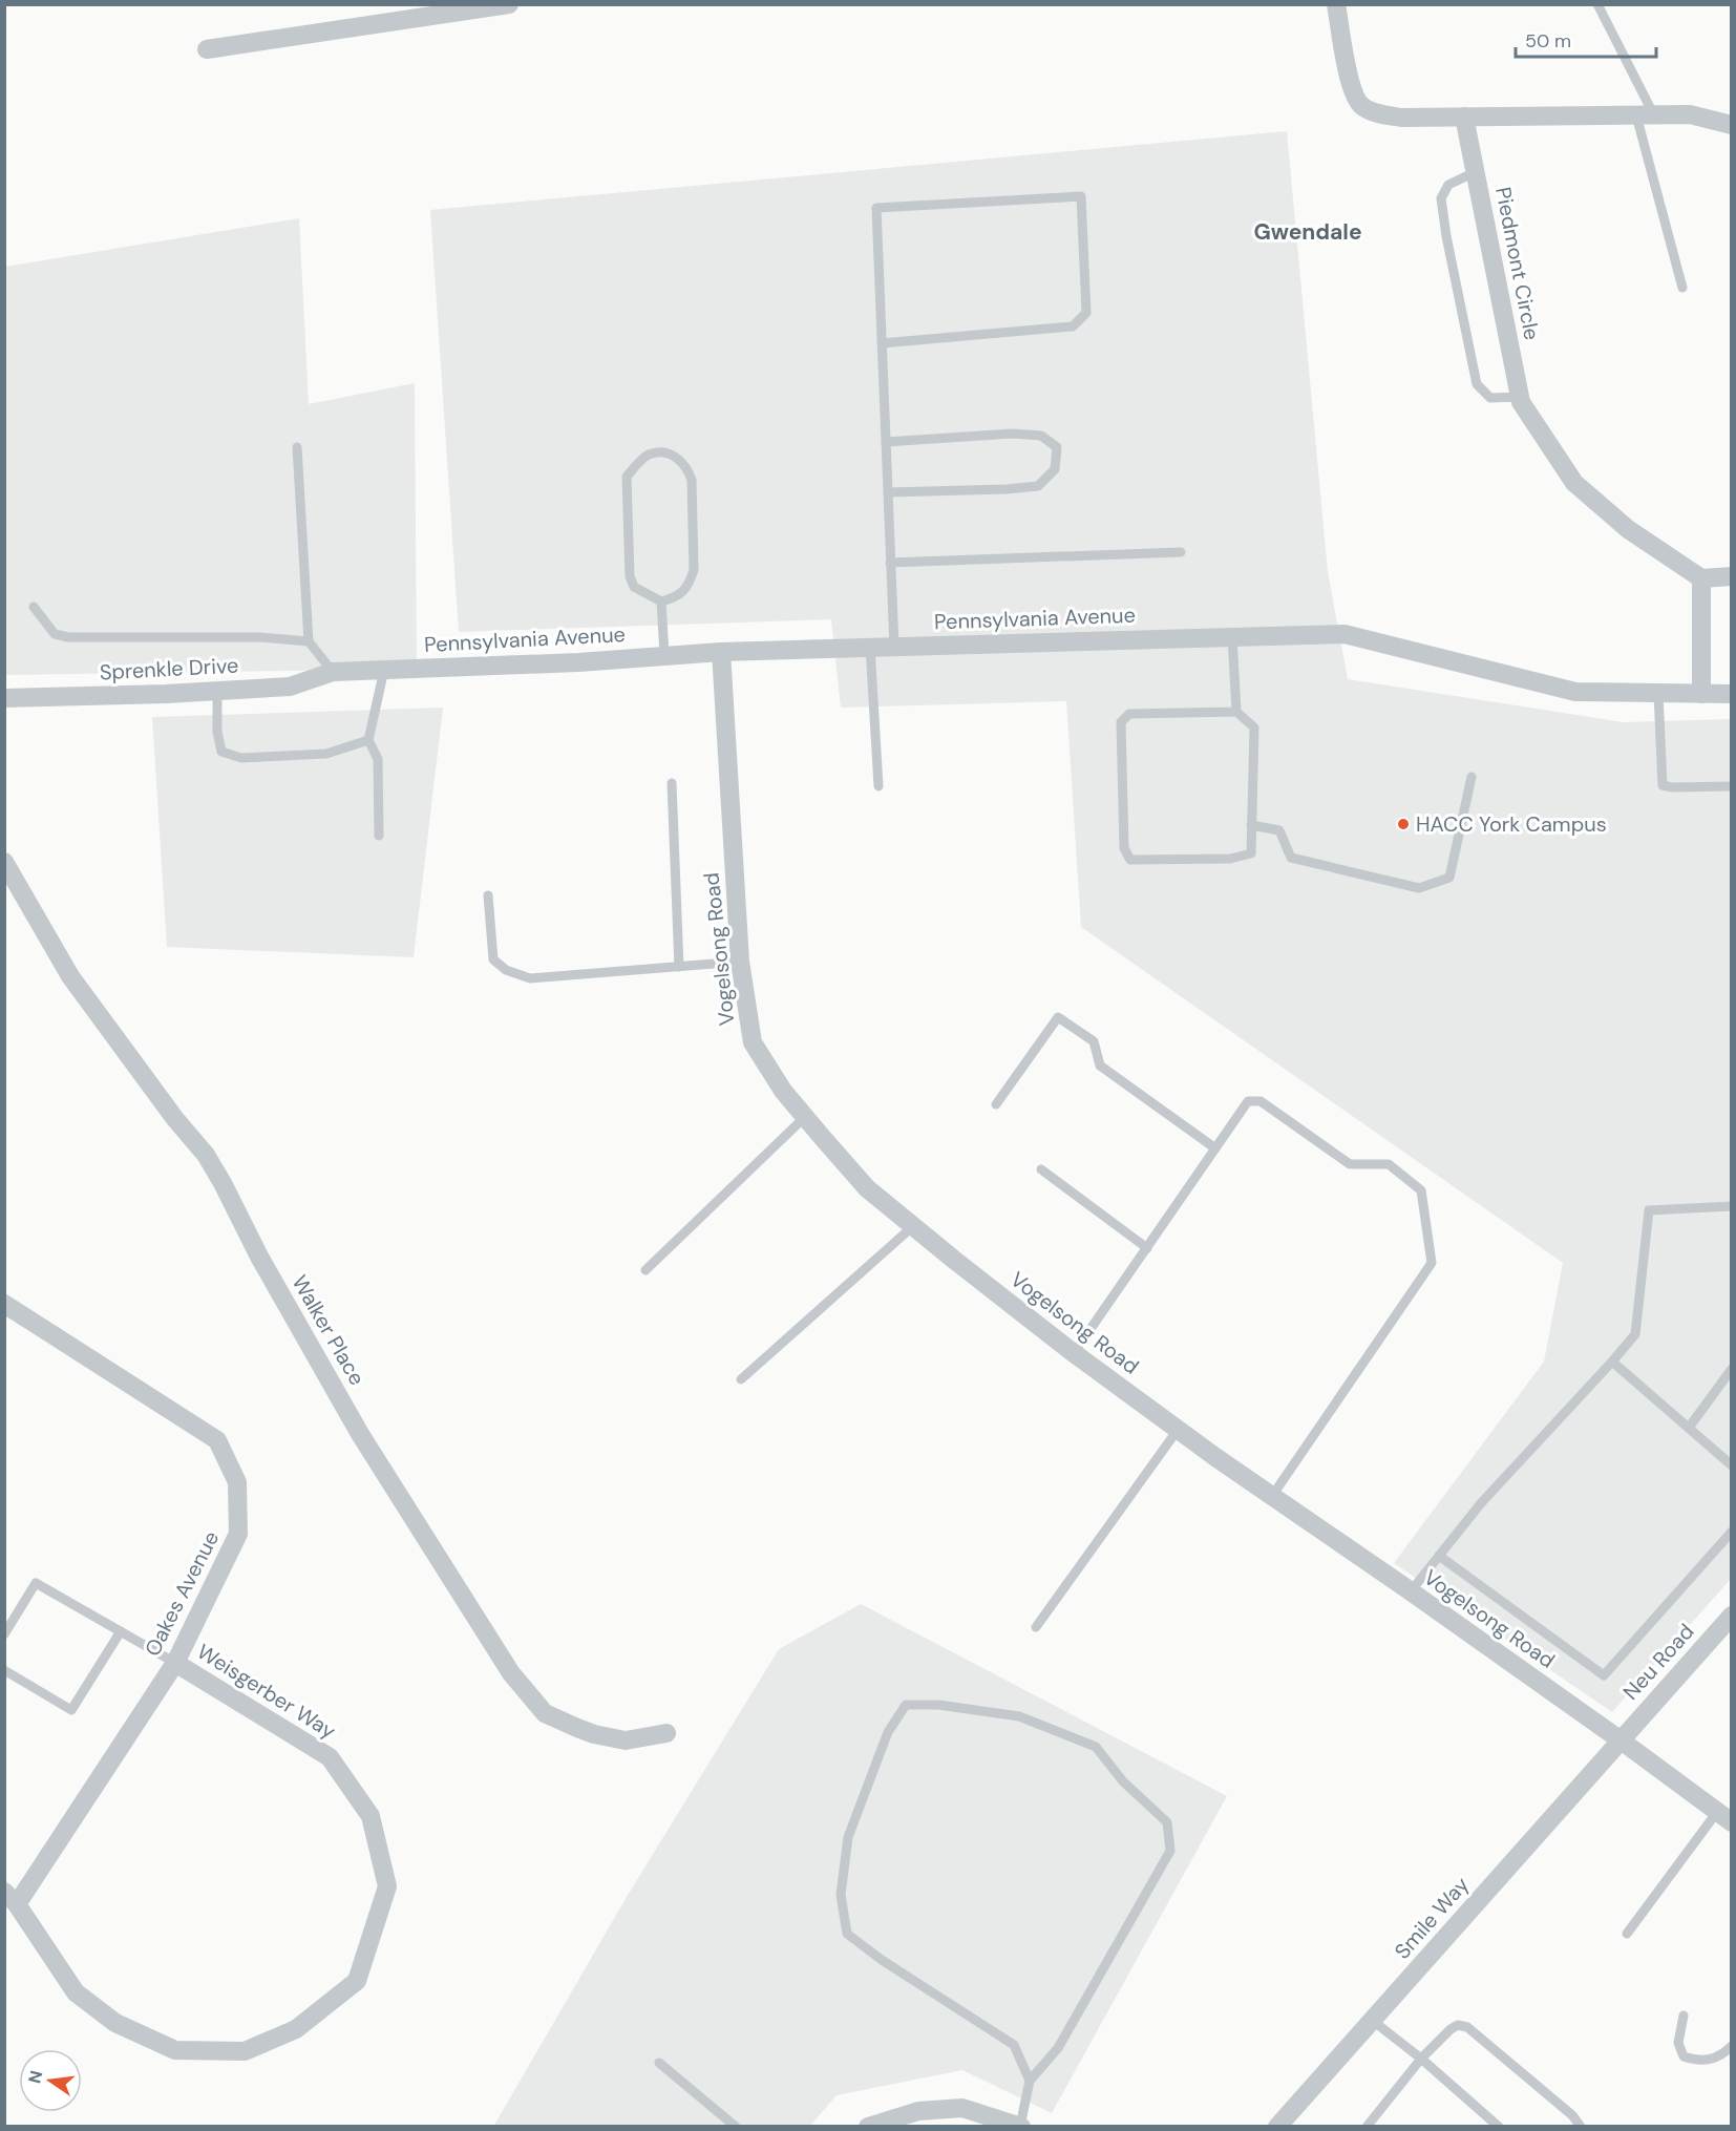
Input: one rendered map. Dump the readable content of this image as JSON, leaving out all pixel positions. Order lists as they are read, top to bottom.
{
  "streets": {
    "street": [
      "Piedmont Circle",
      "Pennsylvania Avenue",
      "Sprenkle Drive",
      "Vogelsong Road",
      "Walker Place",
      "Oakes Avenue",
      "Neu Road",
      "Weisgerber Way",
      "Smile Way"
    ]
  },
  "crossings": [
    ["Pennsylvania Avenue", "Sprenkle Drive"],
    ["Pennsylvania Avenue", "Vogelsong Road"],
    ["Vogelsong Road", "Neu Road"],
    ["Vogelsong Road", "Smile Way"],
    ["Oakes Avenue", "Weisgerber Way"],
    ["Neu Road", "Smile Way"]
  ],
  "districts": ["Gwendale"],
  "places": ["HACC York Campus"],
  "scale_bar": "50 m",
  "north": "left"
}
